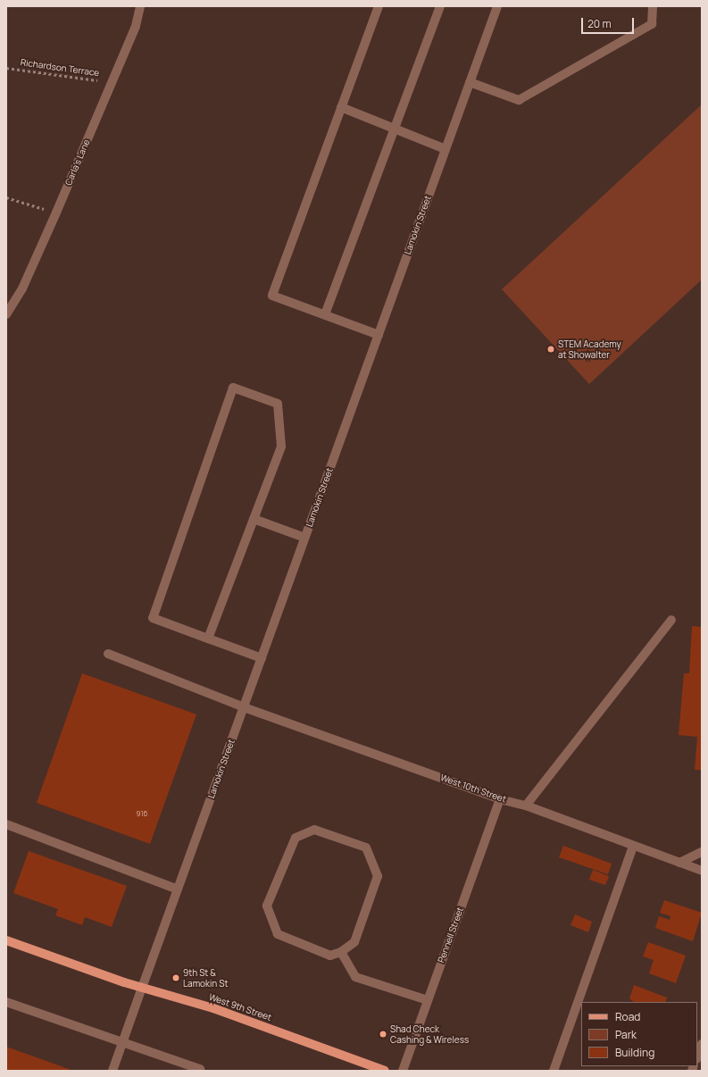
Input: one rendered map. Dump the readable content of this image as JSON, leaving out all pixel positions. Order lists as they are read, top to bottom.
{
  "streets": {
    "main road": ["West 9th Street"],
    "street": [
      "Carla's Lane",
      "Lamokin Street",
      "West 10th Street",
      "Pennell Street"
    ],
    "path": ["Richardson Terrace"]
  },
  "crossings": [
    ["Richardson Terrace", "Carla's Lane"],
    ["Lamokin Street", "West 10th Street"],
    ["Lamokin Street", "West 9th Street"],
    ["West 10th Street", "Pennell Street"]
  ],
  "places": ["STEM Academy at Showalter", "9th St & Lamokin St", "Shad Check Cashing & Wireless"],
  "house_numbers": ["916"],
  "legend": ["Road", "Park", "Building"],
  "scale_bar": "20 m"
}
